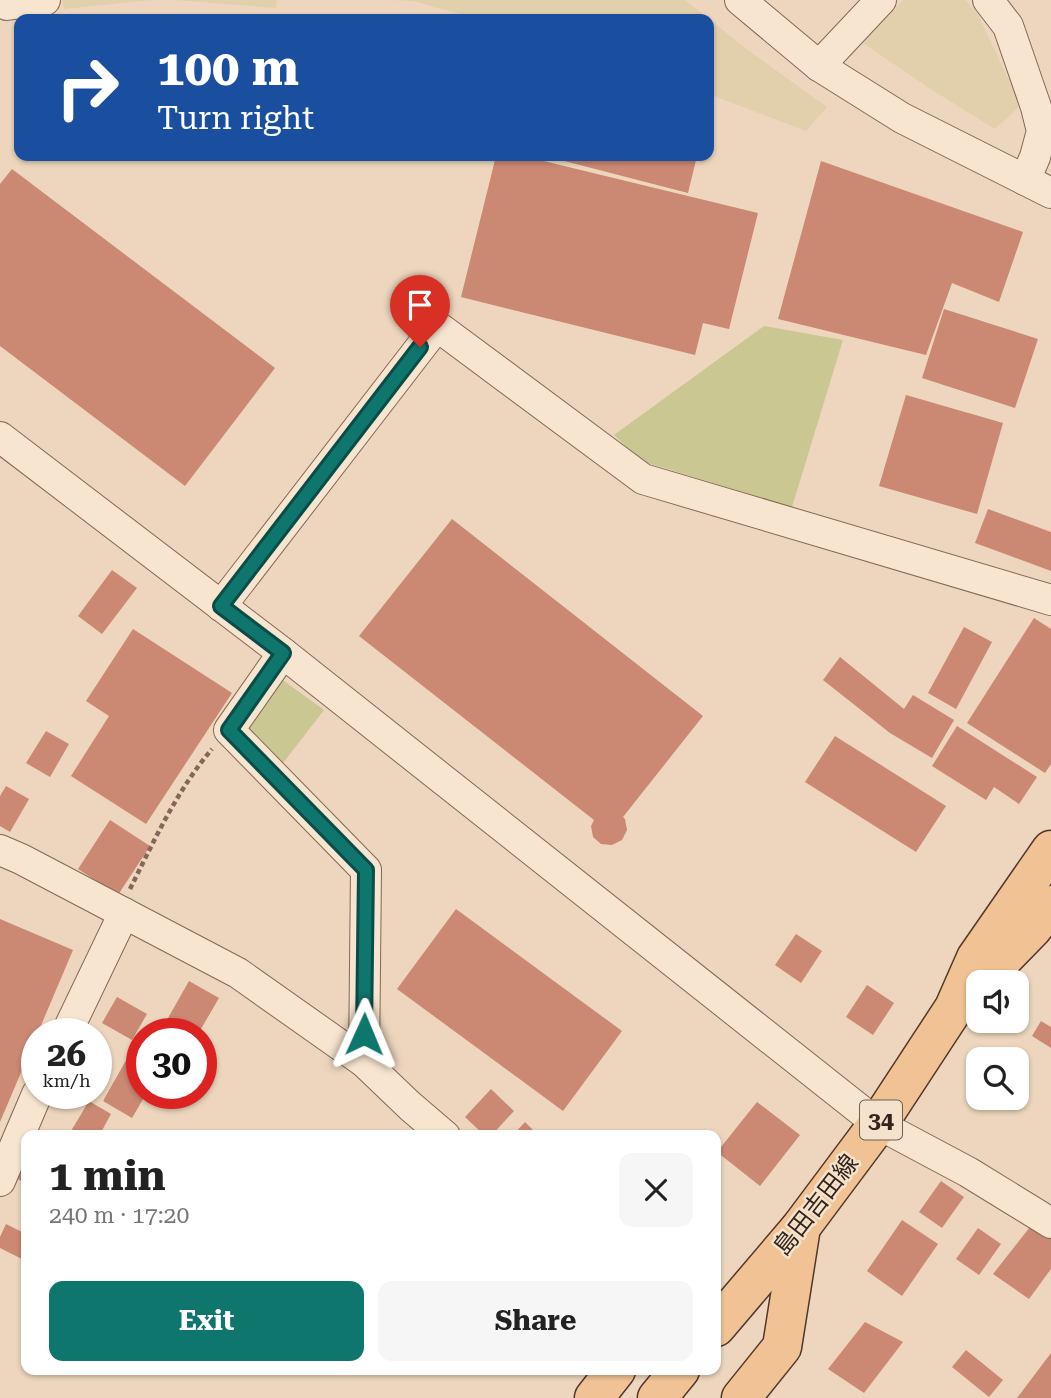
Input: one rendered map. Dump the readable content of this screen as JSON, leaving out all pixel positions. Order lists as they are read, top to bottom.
{
  "streets": {
    "main road": ["34", "島田吉田線"]
  },
  "page": {
    "turn": ["100 m", "Turn right"],
    "speed": "26 km/h",
    "limit": "30",
    "heading": ["1 min", "240 m · 17:20"],
    "buttons": ["Exit", "Share"]
  }
}
